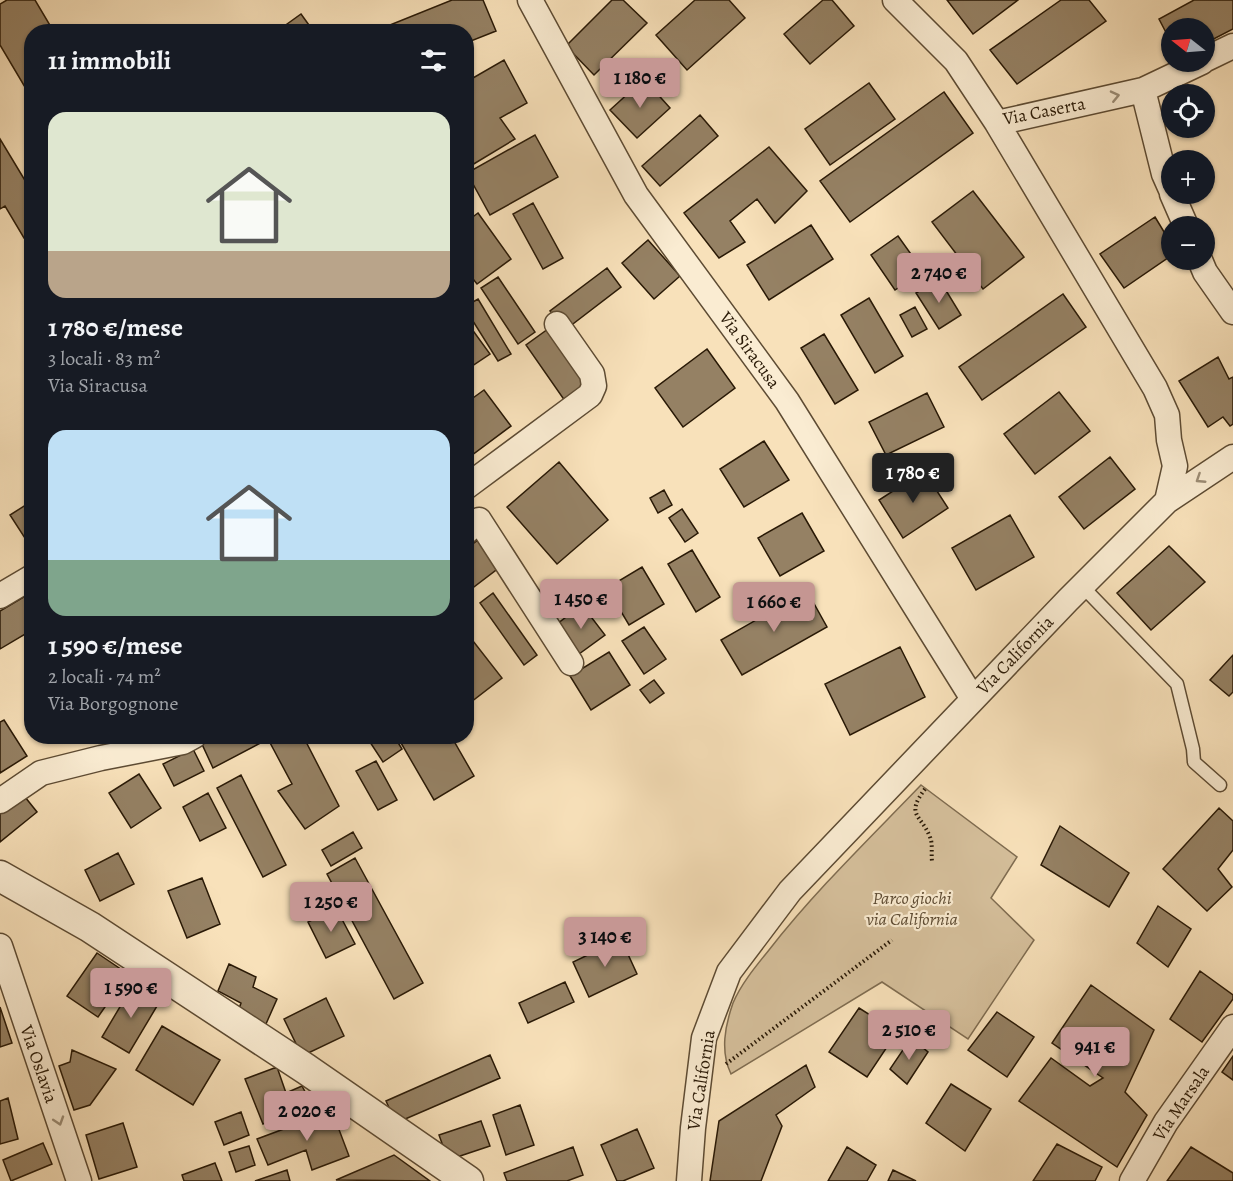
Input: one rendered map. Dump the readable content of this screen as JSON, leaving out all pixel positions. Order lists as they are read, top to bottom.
{
  "streets": {
    "street": [
      "Via Caserta",
      "Via Siracusa",
      "Via California",
      "Via Oslavia",
      "Via Marsala"
    ]
  },
  "crossings": [
    ["Via Siracusa", "Via California"]
  ],
  "one_way": ["Via Caserta", "Via Oslavia"],
  "parks": ["Parco giochi via California"],
  "north": "left",
  "page": {
    "map_buttons": ["+", "−"],
    "heading": "11 immobili",
    "price": [
      "1 180 €",
      "2 740 €",
      "1 780 €",
      "1 450 €",
      "1 660 €",
      "1 250 €",
      "3 140 €",
      "1 590 €",
      "2 510 €",
      "941 €",
      "2 020 €"
    ],
    "list": [
      {
        "name": "1 780 €/mese",
        "note": "3 locali · 83 m² · Via Siracusa"
      },
      {
        "name": "1 590 €/mese",
        "note": "2 locali · 74 m² · Via Borgognone"
      }
    ]
  }
}
